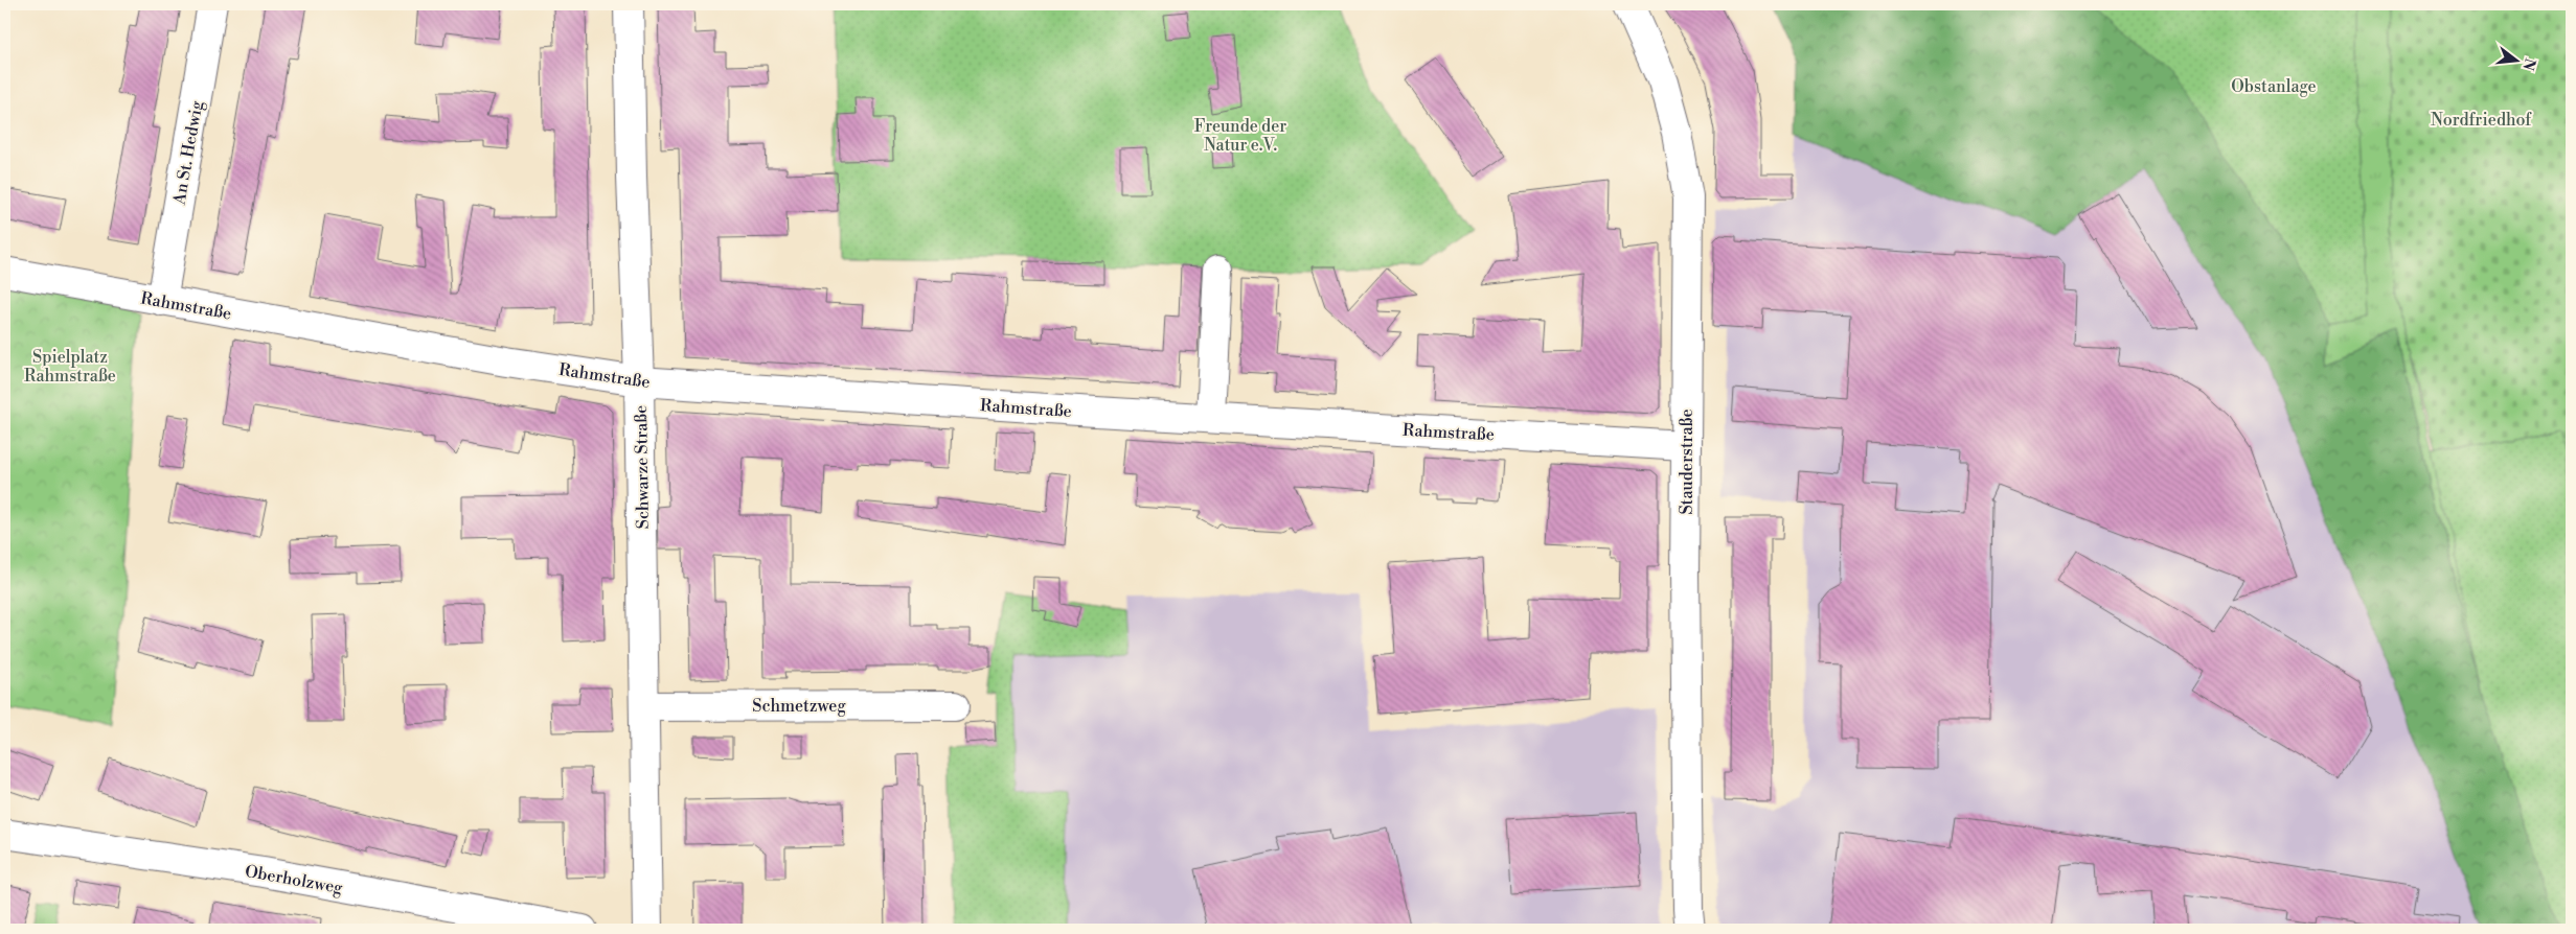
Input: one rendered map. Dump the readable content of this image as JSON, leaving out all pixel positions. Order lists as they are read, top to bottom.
{
  "streets": {
    "street": [
      "An St. Hedwig",
      "Rahmstraße",
      "Stauderstraße",
      "Schwarze Straße",
      "Schmetzweg",
      "Oberholzweg"
    ]
  },
  "crossings": [
    ["An St. Hedwig", "Rahmstraße"],
    ["Rahmstraße", "Stauderstraße"],
    ["Rahmstraße", "Schwarze Straße"],
    ["Schwarze Straße", "Schmetzweg"]
  ],
  "parks": [
    "Obstanlage",
    "Nordfriedhof",
    "Freunde der Natur e.V.",
    "Spielplatz Rahmstraße"
  ],
  "north": "right"
}
